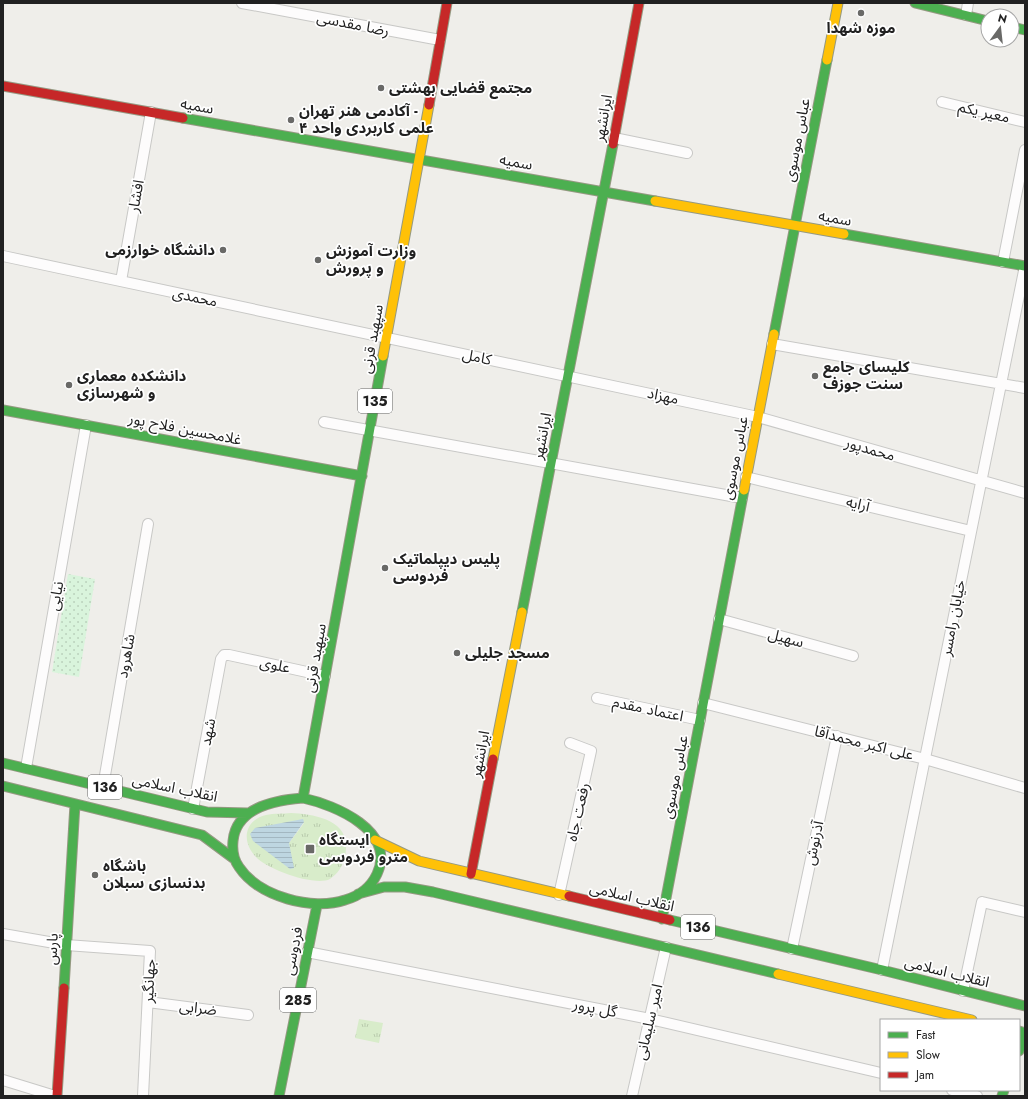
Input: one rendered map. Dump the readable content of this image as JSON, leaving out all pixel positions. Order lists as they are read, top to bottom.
{
  "streets": {
    "main road": [
      "سمیه",
      "ایرانشهر",
      "عباس موسوی",
      "سپهبد قرنی",
      "135",
      "غلامحسین فلاح‌ پور",
      "136",
      "انقلاب اسلامی",
      "پارس",
      "فردوسی",
      "285"
    ],
    "street": [
      "رضا مقدسی",
      "معیر یکم",
      "افشار",
      "محمدی",
      "کامل",
      "مهزاد",
      "محمدپور",
      "آرایه",
      "نیایی",
      "خیابان رامسر",
      "سهیل",
      "شاهرود",
      "علوی",
      "اعتماد مقدم",
      "شهد",
      "علی اکبر محمدآقا",
      "رفعت جاه",
      "آذرنوش",
      "جهانگیر",
      "ضرابی",
      "گل پرور",
      "امیر سلیمانی"
    ]
  },
  "crossings": [
    ["رضا مقدسی", "سپهبد قرنی"],
    ["سمیه", "ایرانشهر"],
    ["سمیه", "عباس موسوی"],
    ["سمیه", "افشار"],
    ["سمیه", "سپهبد قرنی"],
    ["سمیه", "خیابان رامسر"],
    ["ایرانشهر", "کامل"],
    ["ایرانشهر", "مهزاد"],
    ["ایرانشهر", "انقلاب اسلامی"],
    ["عباس موسوی", "مهزاد"],
    ["عباس موسوی", "محمدپور"],
    ["عباس موسوی", "آرایه"],
    ["عباس موسوی", "سهیل"],
    ["عباس موسوی", "اعتماد مقدم"],
    ["عباس موسوی", "علی اکبر محمدآقا"],
    ["عباس موسوی", "انقلاب اسلامی"],
    ["افشار", "محمدی"],
    ["محمدی", "سپهبد قرنی"],
    ["محمدی", "کامل"],
    ["سپهبد قرنی", "کامل"],
    ["سپهبد قرنی", "غلامحسین فلاح‌ پور"],
    ["سپهبد قرنی", "علوی"],
    ["سپهبد قرنی", "136"],
    ["سپهبد قرنی", "انقلاب اسلامی"],
    ["سپهبد قرنی", "فردوسی"],
    ["کامل", "مهزاد"],
    ["مهزاد", "محمدپور"],
    ["غلامحسین فلاح‌ پور", "نیایی"],
    ["محمدپور", "خیابان رامسر"],
    ["آرایه", "خیابان رامسر"],
    ["نیایی", "انقلاب اسلامی"],
    ["خیابان رامسر", "علی اکبر محمدآقا"],
    ["خیابان رامسر", "انقلاب اسلامی"],
    ["شاهرود", "انقلاب اسلامی"],
    ["علوی", "شهد"],
    ["شهد", "انقلاب اسلامی"],
    ["علی اکبر محمدآقا", "آذرنوش"],
    ["136", "انقلاب اسلامی"],
    ["136", "پارس"],
    ["136", "فردوسی"],
    ["136", "امیر سلیمانی"],
    ["انقلاب اسلامی", "رفعت جاه"],
    ["انقلاب اسلامی", "آذرنوش"],
    ["انقلاب اسلامی", "فردوسی"],
    ["پارس", "جهانگیر"],
    ["فردوسی", "گل پرور"],
    ["جهانگیر", "ضرابی"],
    ["گل پرور", "امیر سلیمانی"]
  ],
  "places": {
    "other": [
      "موزه شهدا",
      "مجتمع قضایی بهشتی",
      "آکادمی هنر تهران - علمی کاربردی واحد ۴",
      "دانشگاه خوارزمی",
      "وزارت آموزش و پرورش",
      "کلیسای جامع سنت جوزف",
      "دانشکده معماری و شهرسازی",
      "پلیس دیپلماتیک فردوسی",
      "مسجد جلیلی",
      "باشگاه بدنسازی سبلان"
    ],
    "transit": ["ایستگاه مترو فردوسی"]
  },
  "legend": ["Fast", "Slow", "Jam"],
  "north": "top"
}
